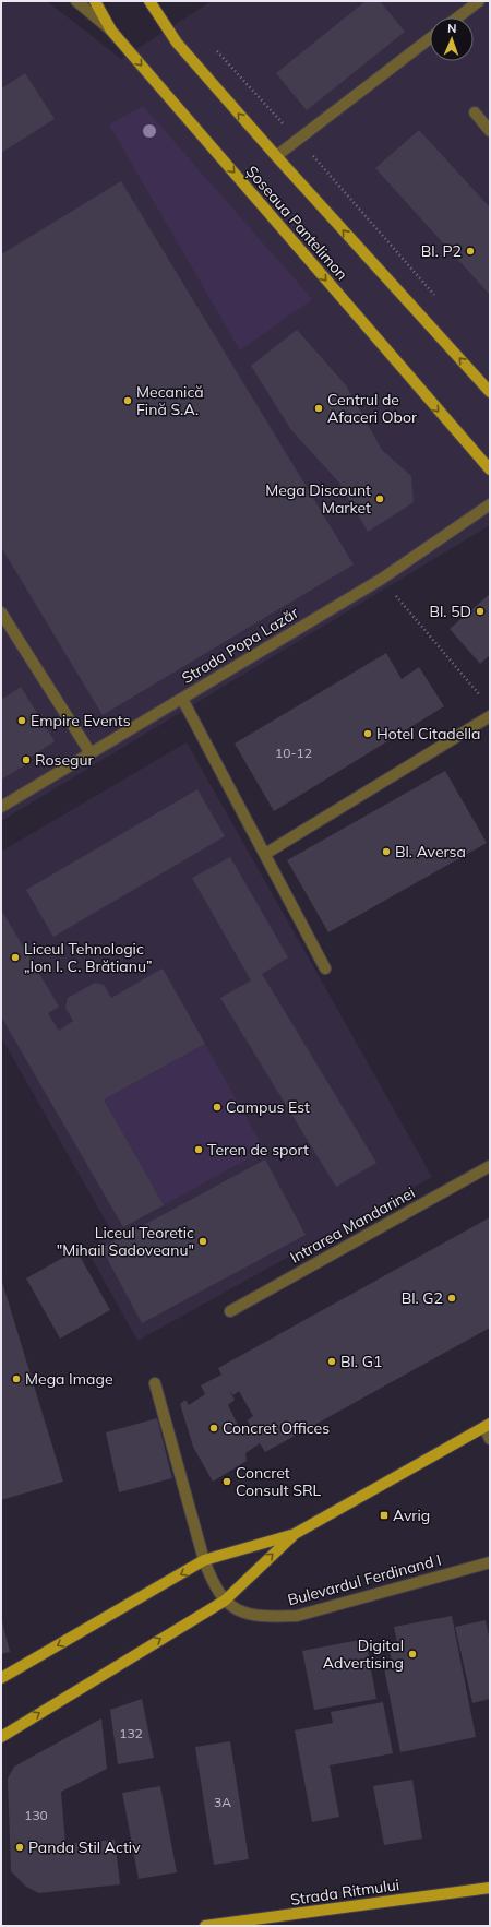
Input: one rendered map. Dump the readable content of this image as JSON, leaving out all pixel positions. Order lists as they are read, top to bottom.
{
  "streets": {
    "main road": ["Șoseaua Pantelimon", "Strada Ritmului"],
    "street": ["Strada Popa Lazăr", "Intrarea Mandarinei", "Bulevardul Ferdinand I"]
  },
  "places": {
    "other": [
      "Bl. P2",
      "Mecanică Fină S.A.",
      "Centrul de Afaceri Obor",
      "Mega Discount Market",
      "Bl. 5D",
      "Empire Events",
      "Hotel Citadella",
      "Rosegur",
      "Bl. Aversa",
      "Liceul Tehnologic „Ion I. C. Brătianu”",
      "Campus Est",
      "Teren de sport",
      "Liceul Teoretic \"Mihail Sadoveanu\"",
      "Bl. G2",
      "Bl. G1",
      "Mega Image",
      "Concret Offices",
      "Concret Consult SRL",
      "Digital Advertising",
      "Panda Stil Activ"
    ],
    "transit": ["Avrig"]
  },
  "house_numbers": [
    "10-12",
    "132",
    "3A",
    "130"
  ],
  "north": "top"
}
